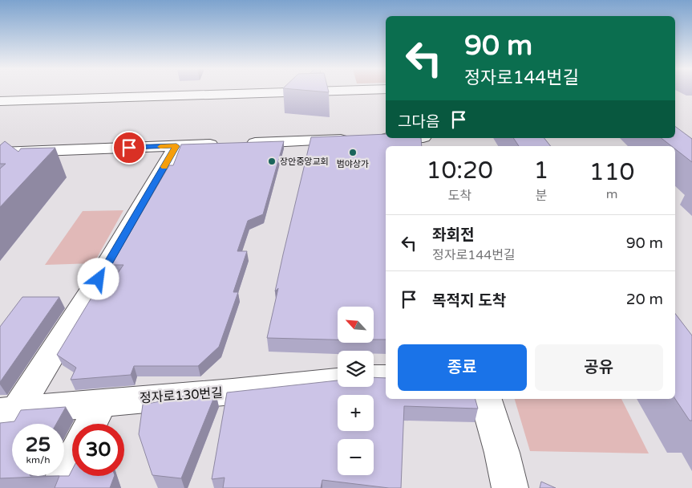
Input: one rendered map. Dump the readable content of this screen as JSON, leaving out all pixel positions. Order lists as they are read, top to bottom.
{
  "streets": {
    "street": ["정자로130번길"]
  },
  "places": ["범야상가", "장안중앙교회"],
  "north": "top left",
  "page": {
    "turn": ["90 m", "정자로144번길"],
    "then": "그다음",
    "eta": [
      "10:20",
      "도착",
      "1",
      "분",
      "110",
      "m"
    ],
    "list": [
      {
        "name": "좌회전",
        "note": "정자로144번길",
        "value": "90 m"
      },
      {
        "name": "목적지 도착",
        "value": "20 m"
      }
    ],
    "map_buttons": ["+", "−"],
    "buttons": ["종료", "공유"],
    "speed": "25 km/h",
    "limit": "30"
  }
}
